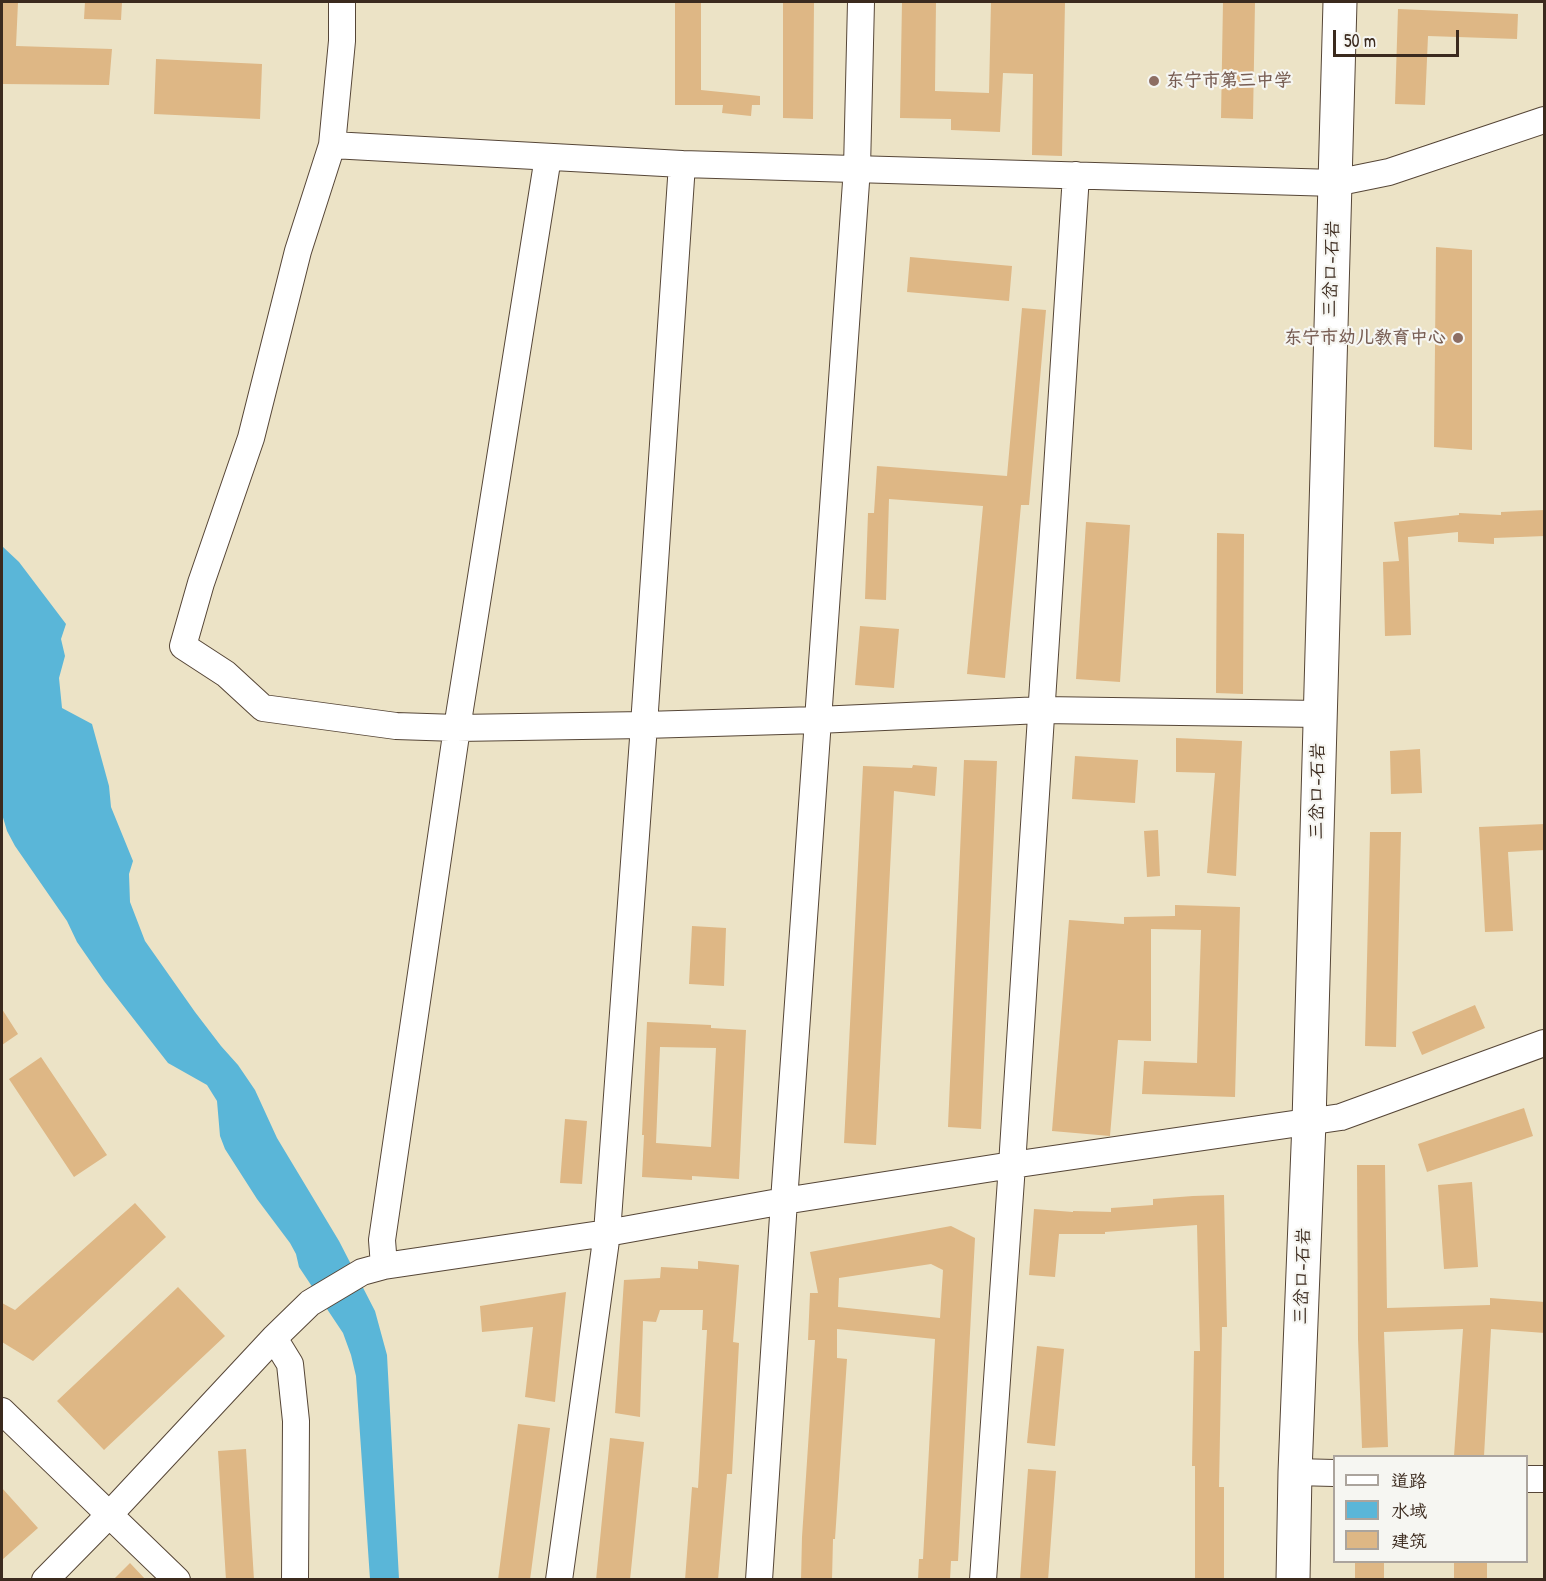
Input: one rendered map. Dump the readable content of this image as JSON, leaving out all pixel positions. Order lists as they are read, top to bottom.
{
  "streets": {
    "highway": ["三岔口-石岩"]
  },
  "places": ["东宁市第三中学", "东宁市幼儿教育中心"],
  "legend": ["道路", "水域", "建筑"],
  "scale_bar": "50 m"
}
